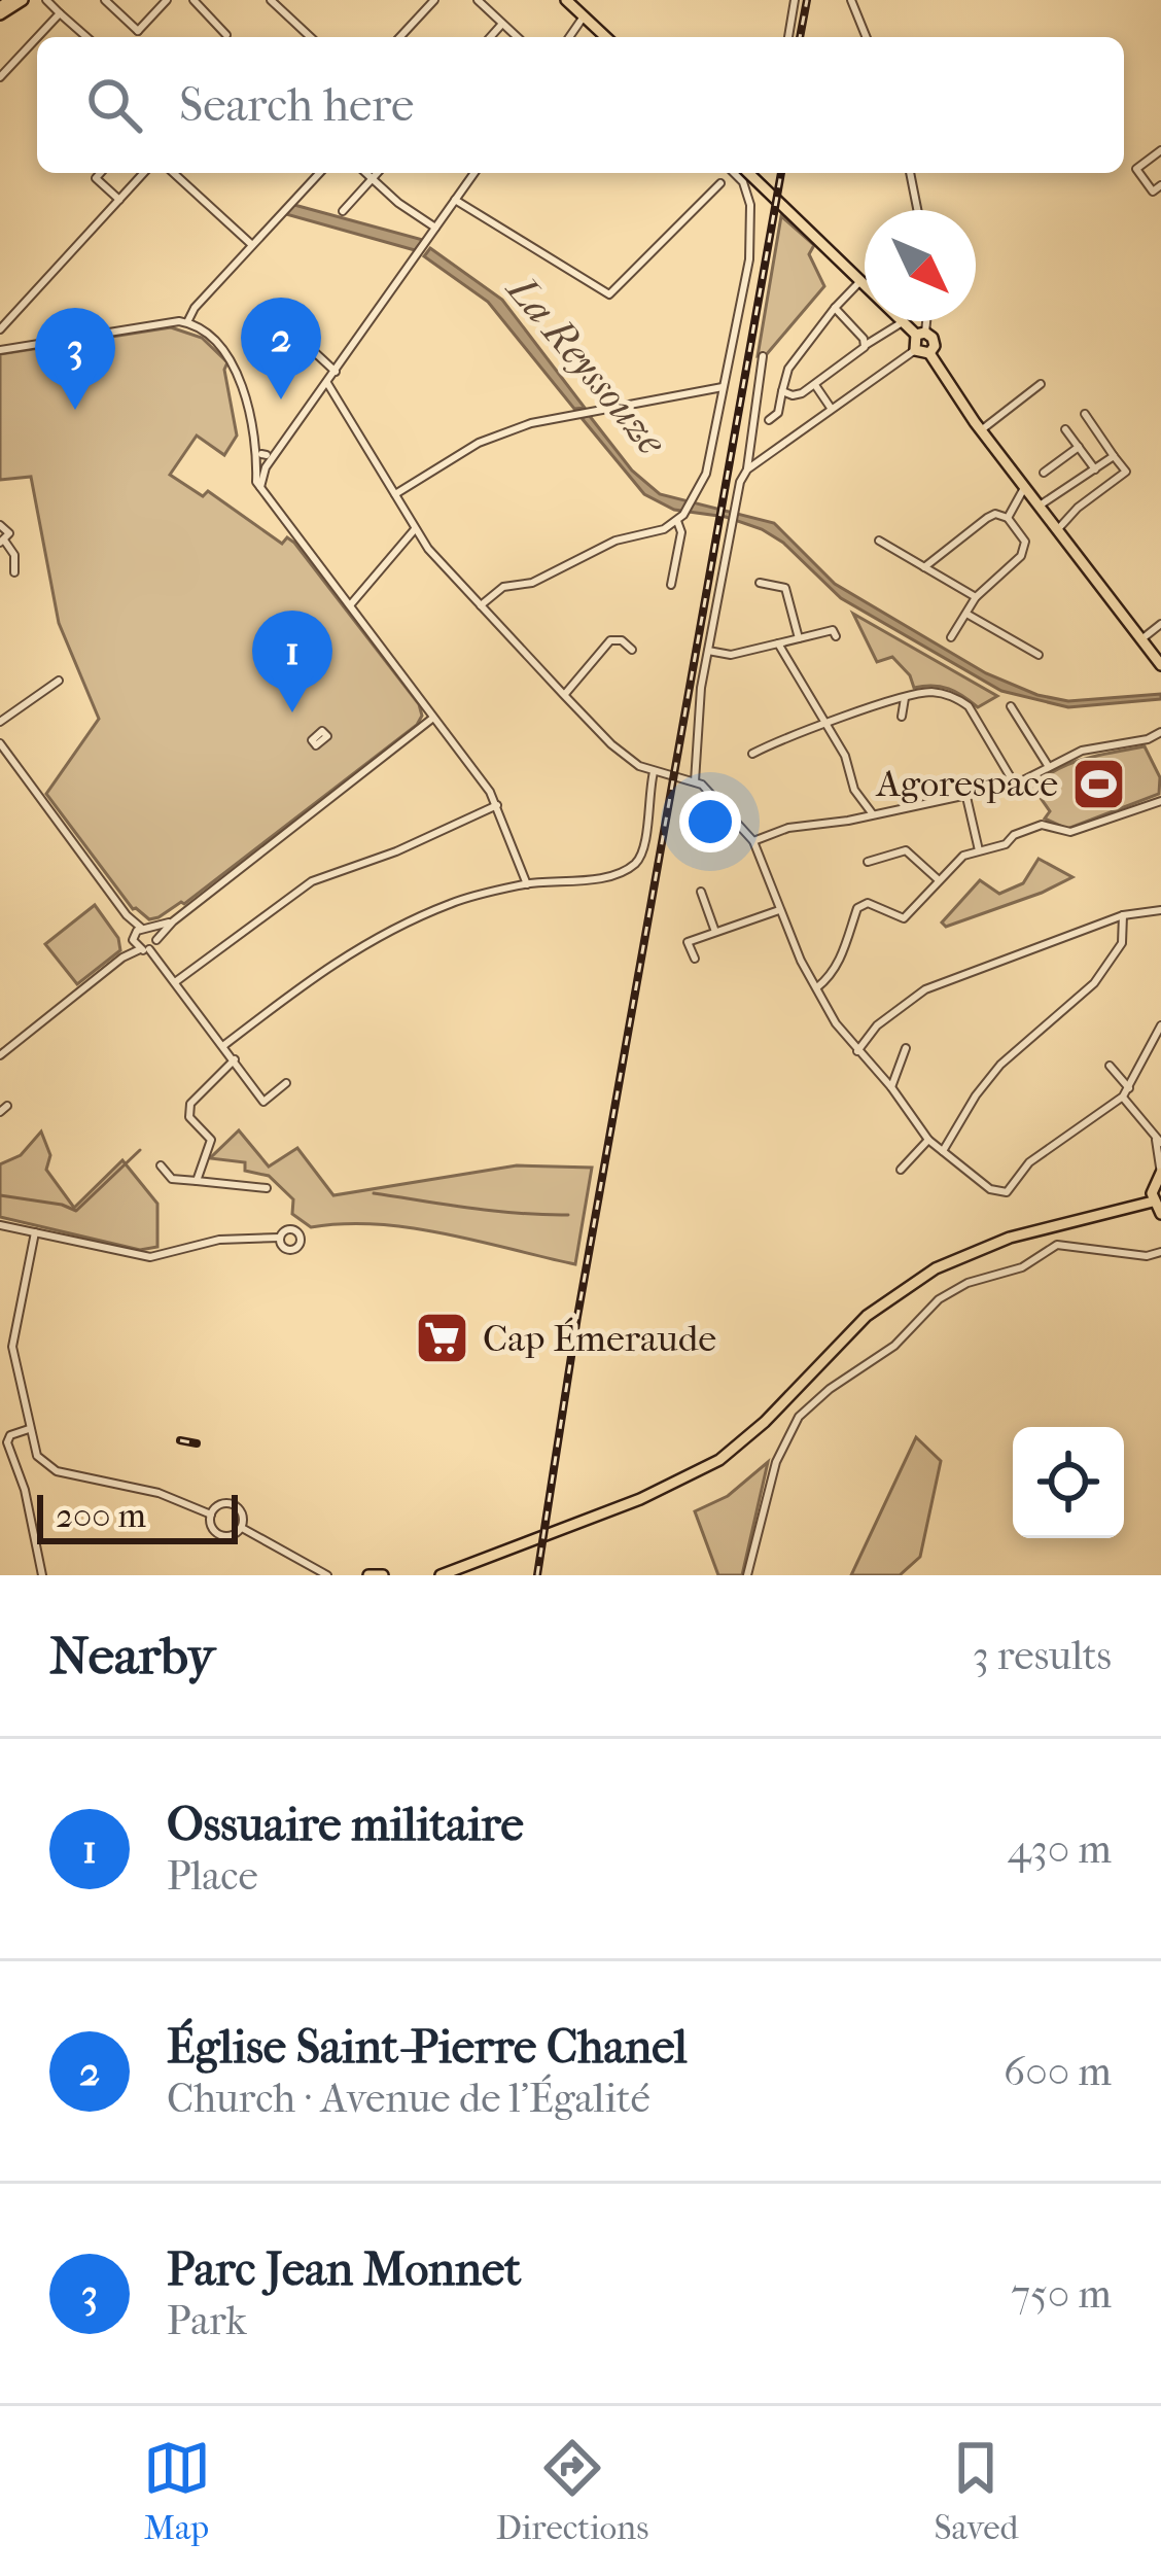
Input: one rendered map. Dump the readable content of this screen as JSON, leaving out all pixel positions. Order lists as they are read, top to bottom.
{
  "water": ["La Reyssouze"],
  "places": {
    "sports": ["Agorespace"],
    "supermarket": ["Cap Émeraude"]
  },
  "scale_bar": "200 m",
  "north": "bottom right",
  "page": {
    "search": "Search here",
    "pins": ["2", "3", "1"],
    "scale": "200 m",
    "heading": ["Nearby", "3 results"],
    "list": [
      {
        "mark": "1",
        "name": "Ossuaire militaire",
        "note": "Place",
        "value": "430 m"
      },
      {
        "mark": "2",
        "name": "Église Saint-Pierre Chanel",
        "note": "Church · Avenue de l'Égalité",
        "value": "600 m"
      },
      {
        "mark": "3",
        "name": "Parc Jean Monnet",
        "note": "Park",
        "value": "750 m"
      }
    ],
    "nav": ["Map", "Directions", "Saved"]
  }
}
